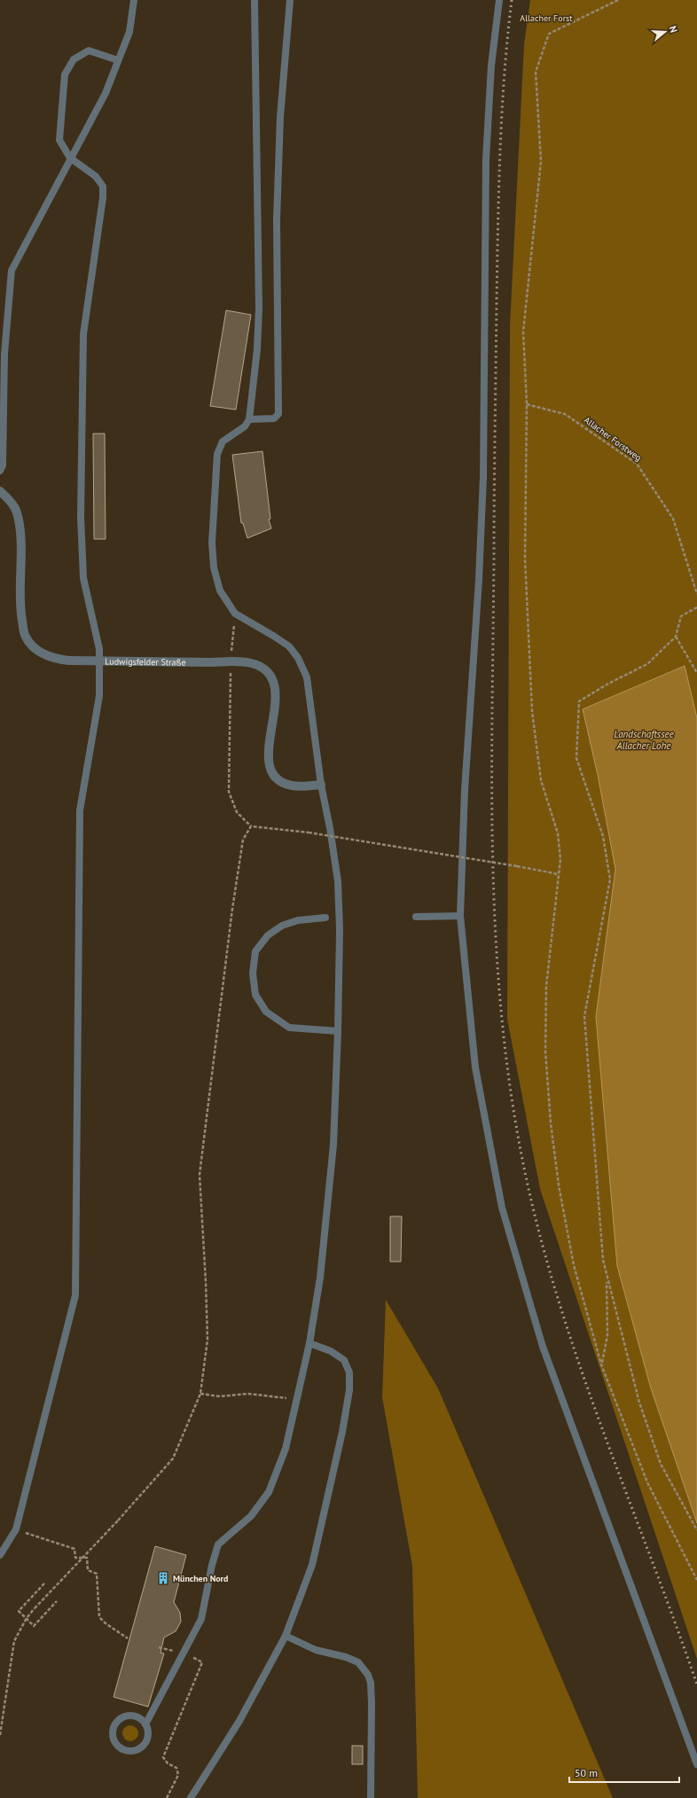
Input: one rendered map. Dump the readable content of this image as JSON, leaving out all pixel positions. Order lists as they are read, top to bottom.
{
  "streets": {
    "street": ["Ludwigsfelder Straße"],
    "path": ["Allacher Forstweg"]
  },
  "water": ["Landschaftssee Allacher Lohe"],
  "parks": ["Allacher Forst"],
  "places": {
    "building": ["München Nord"]
  },
  "scale_bar": "50 m",
  "north": "right"
}
